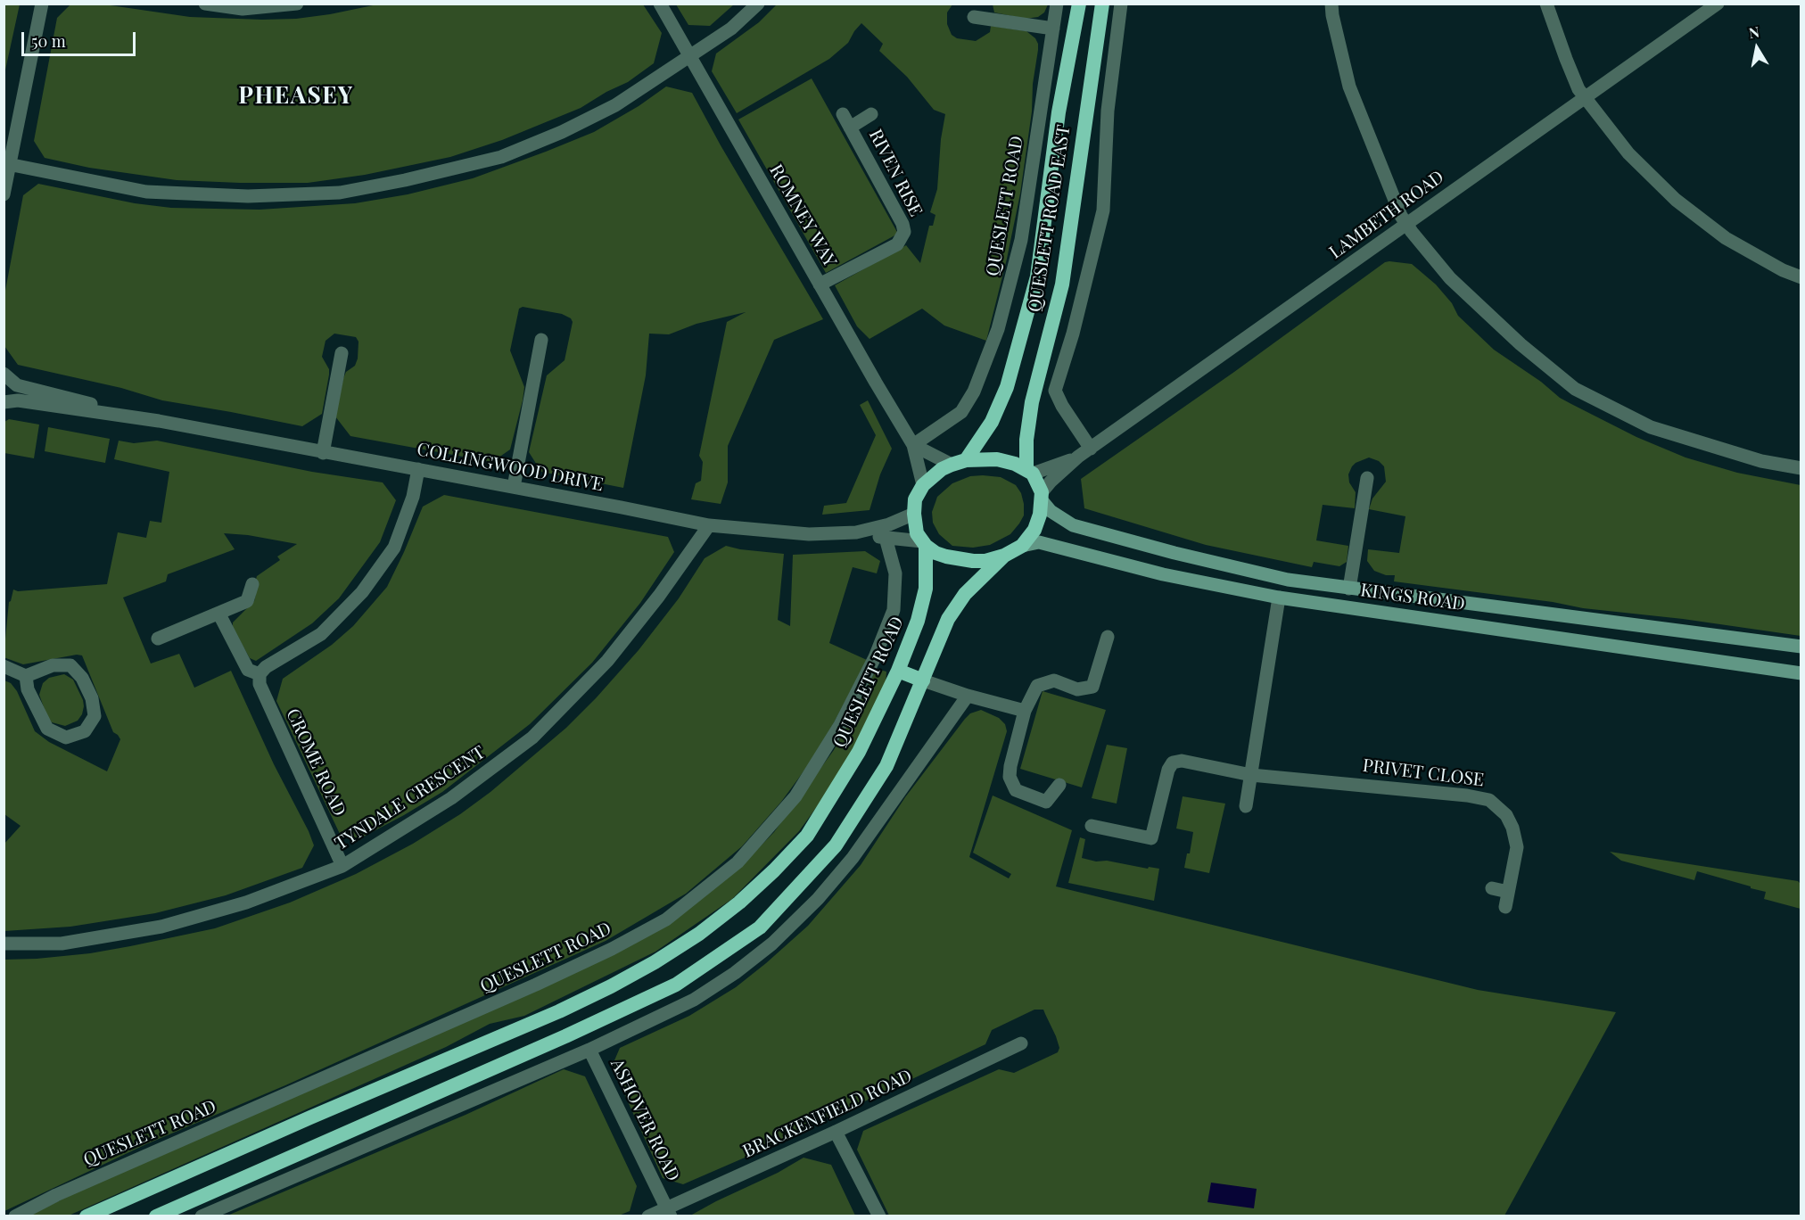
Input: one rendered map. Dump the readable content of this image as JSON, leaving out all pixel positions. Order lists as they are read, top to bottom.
{
  "streets": {
    "highway": ["QUESLETT ROAD", "QUESLETT ROAD EAST"],
    "main road": ["KINGS ROAD"],
    "street": [
      "RIVEN RISE",
      "LAMBETH ROAD",
      "ROMNEY WAY",
      "COLLINGWOOD DRIVE",
      "CROME ROAD",
      "PRIVET CLOSE",
      "TYNDALE CRESCENT",
      "BRACKENFIELD ROAD",
      "ASHOVER ROAD"
    ]
  },
  "crossings": [
    ["RIVEN RISE", "ROMNEY WAY"],
    ["QUESLETT ROAD", "LAMBETH ROAD"],
    ["QUESLETT ROAD", "ROMNEY WAY"],
    ["QUESLETT ROAD", "QUESLETT ROAD EAST"],
    ["QUESLETT ROAD", "COLLINGWOOD DRIVE"],
    ["QUESLETT ROAD", "KINGS ROAD"],
    ["LAMBETH ROAD", "ROMNEY WAY"],
    ["LAMBETH ROAD", "QUESLETT ROAD EAST"],
    ["LAMBETH ROAD", "COLLINGWOOD DRIVE"],
    ["LAMBETH ROAD", "KINGS ROAD"],
    ["ROMNEY WAY", "QUESLETT ROAD EAST"],
    ["ROMNEY WAY", "COLLINGWOOD DRIVE"],
    ["ROMNEY WAY", "KINGS ROAD"],
    ["QUESLETT ROAD EAST", "COLLINGWOOD DRIVE"],
    ["QUESLETT ROAD EAST", "KINGS ROAD"],
    ["COLLINGWOOD DRIVE", "KINGS ROAD"],
    ["COLLINGWOOD DRIVE", "TYNDALE CRESCENT"],
    ["CROME ROAD", "TYNDALE CRESCENT"],
    ["BRACKENFIELD ROAD", "ASHOVER ROAD"]
  ],
  "districts": ["PHEASEY"],
  "scale_bar": "50 m",
  "north": "top"
}
